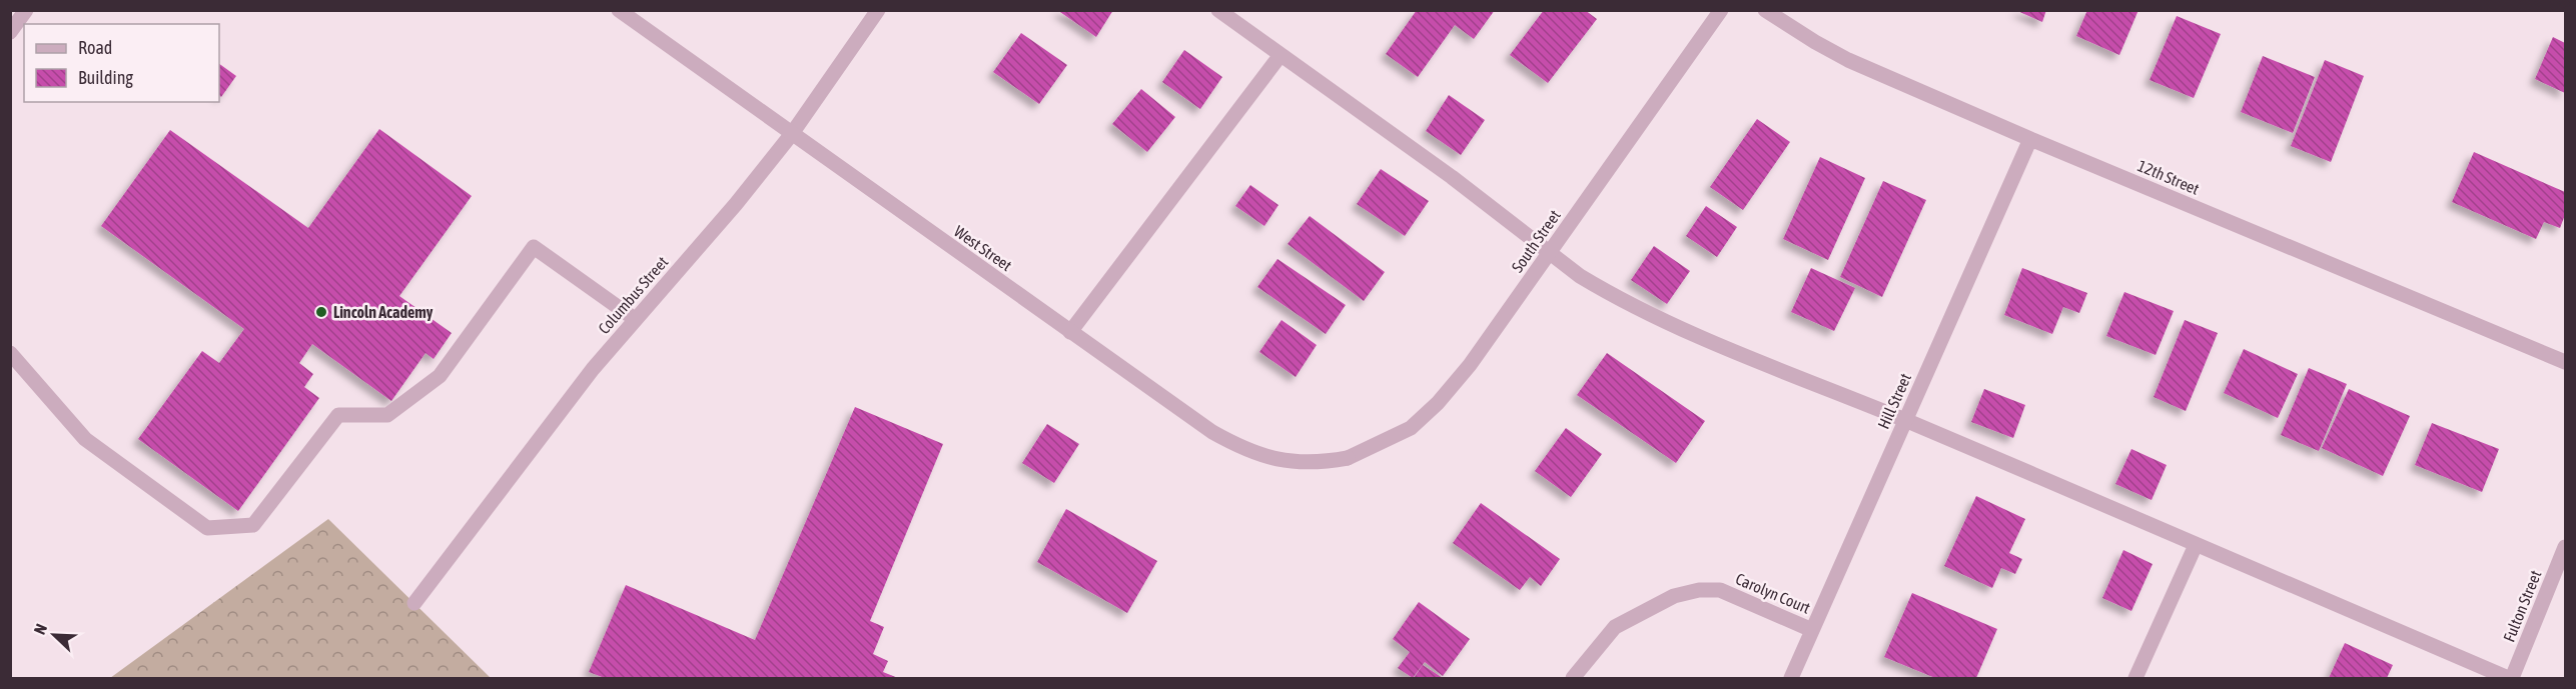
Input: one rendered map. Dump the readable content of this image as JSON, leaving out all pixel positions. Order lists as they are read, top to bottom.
{
  "streets": {
    "street": [
      "12th Street",
      "South Street",
      "West Street",
      "Columbus Street",
      "Hill Street",
      "Carolyn Court",
      "Fulton Street"
    ]
  },
  "crossings": [
    ["12th Street", "Hill Street"],
    ["South Street", "West Street"],
    ["West Street", "Columbus Street"],
    ["Hill Street", "Carolyn Court"]
  ],
  "places": ["Lincoln Academy"],
  "legend": ["Road", "Building"],
  "north": "top left"
}
